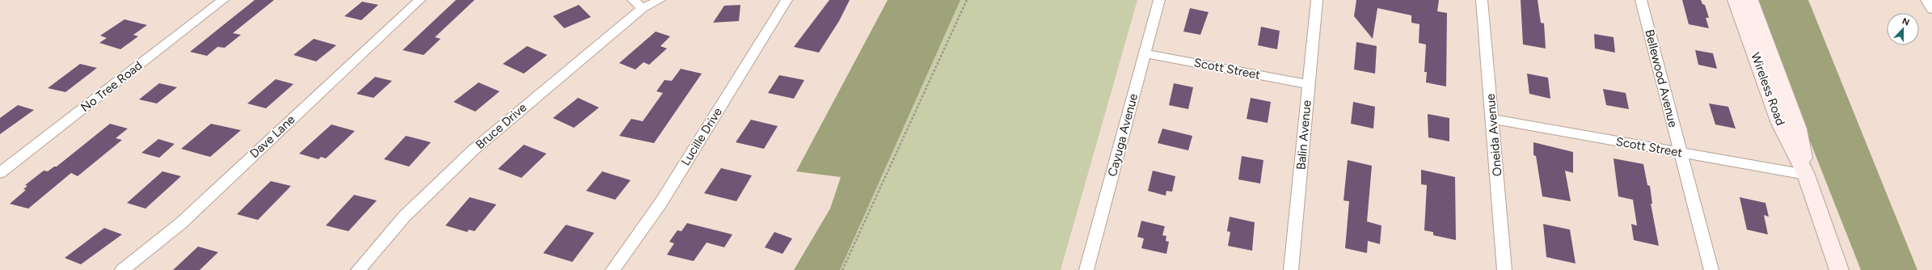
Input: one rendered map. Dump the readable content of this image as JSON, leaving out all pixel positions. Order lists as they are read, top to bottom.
{
  "streets": {
    "main road": ["Wireless Road"],
    "street": [
      "Scott Street",
      "Bellewood Avenue",
      "No Tree Road",
      "Bruce Drive",
      "Cayuga Avenue",
      "Balin Avenue",
      "Oneida Avenue",
      "Dave Lane",
      "Lucille Drive"
    ]
  },
  "crossings": [
    ["Scott Street", "Bellewood Avenue"],
    ["Scott Street", "Wireless Road"],
    ["Scott Street", "Cayuga Avenue"],
    ["Scott Street", "Balin Avenue"],
    ["Scott Street", "Oneida Avenue"]
  ],
  "north": "top"
}
